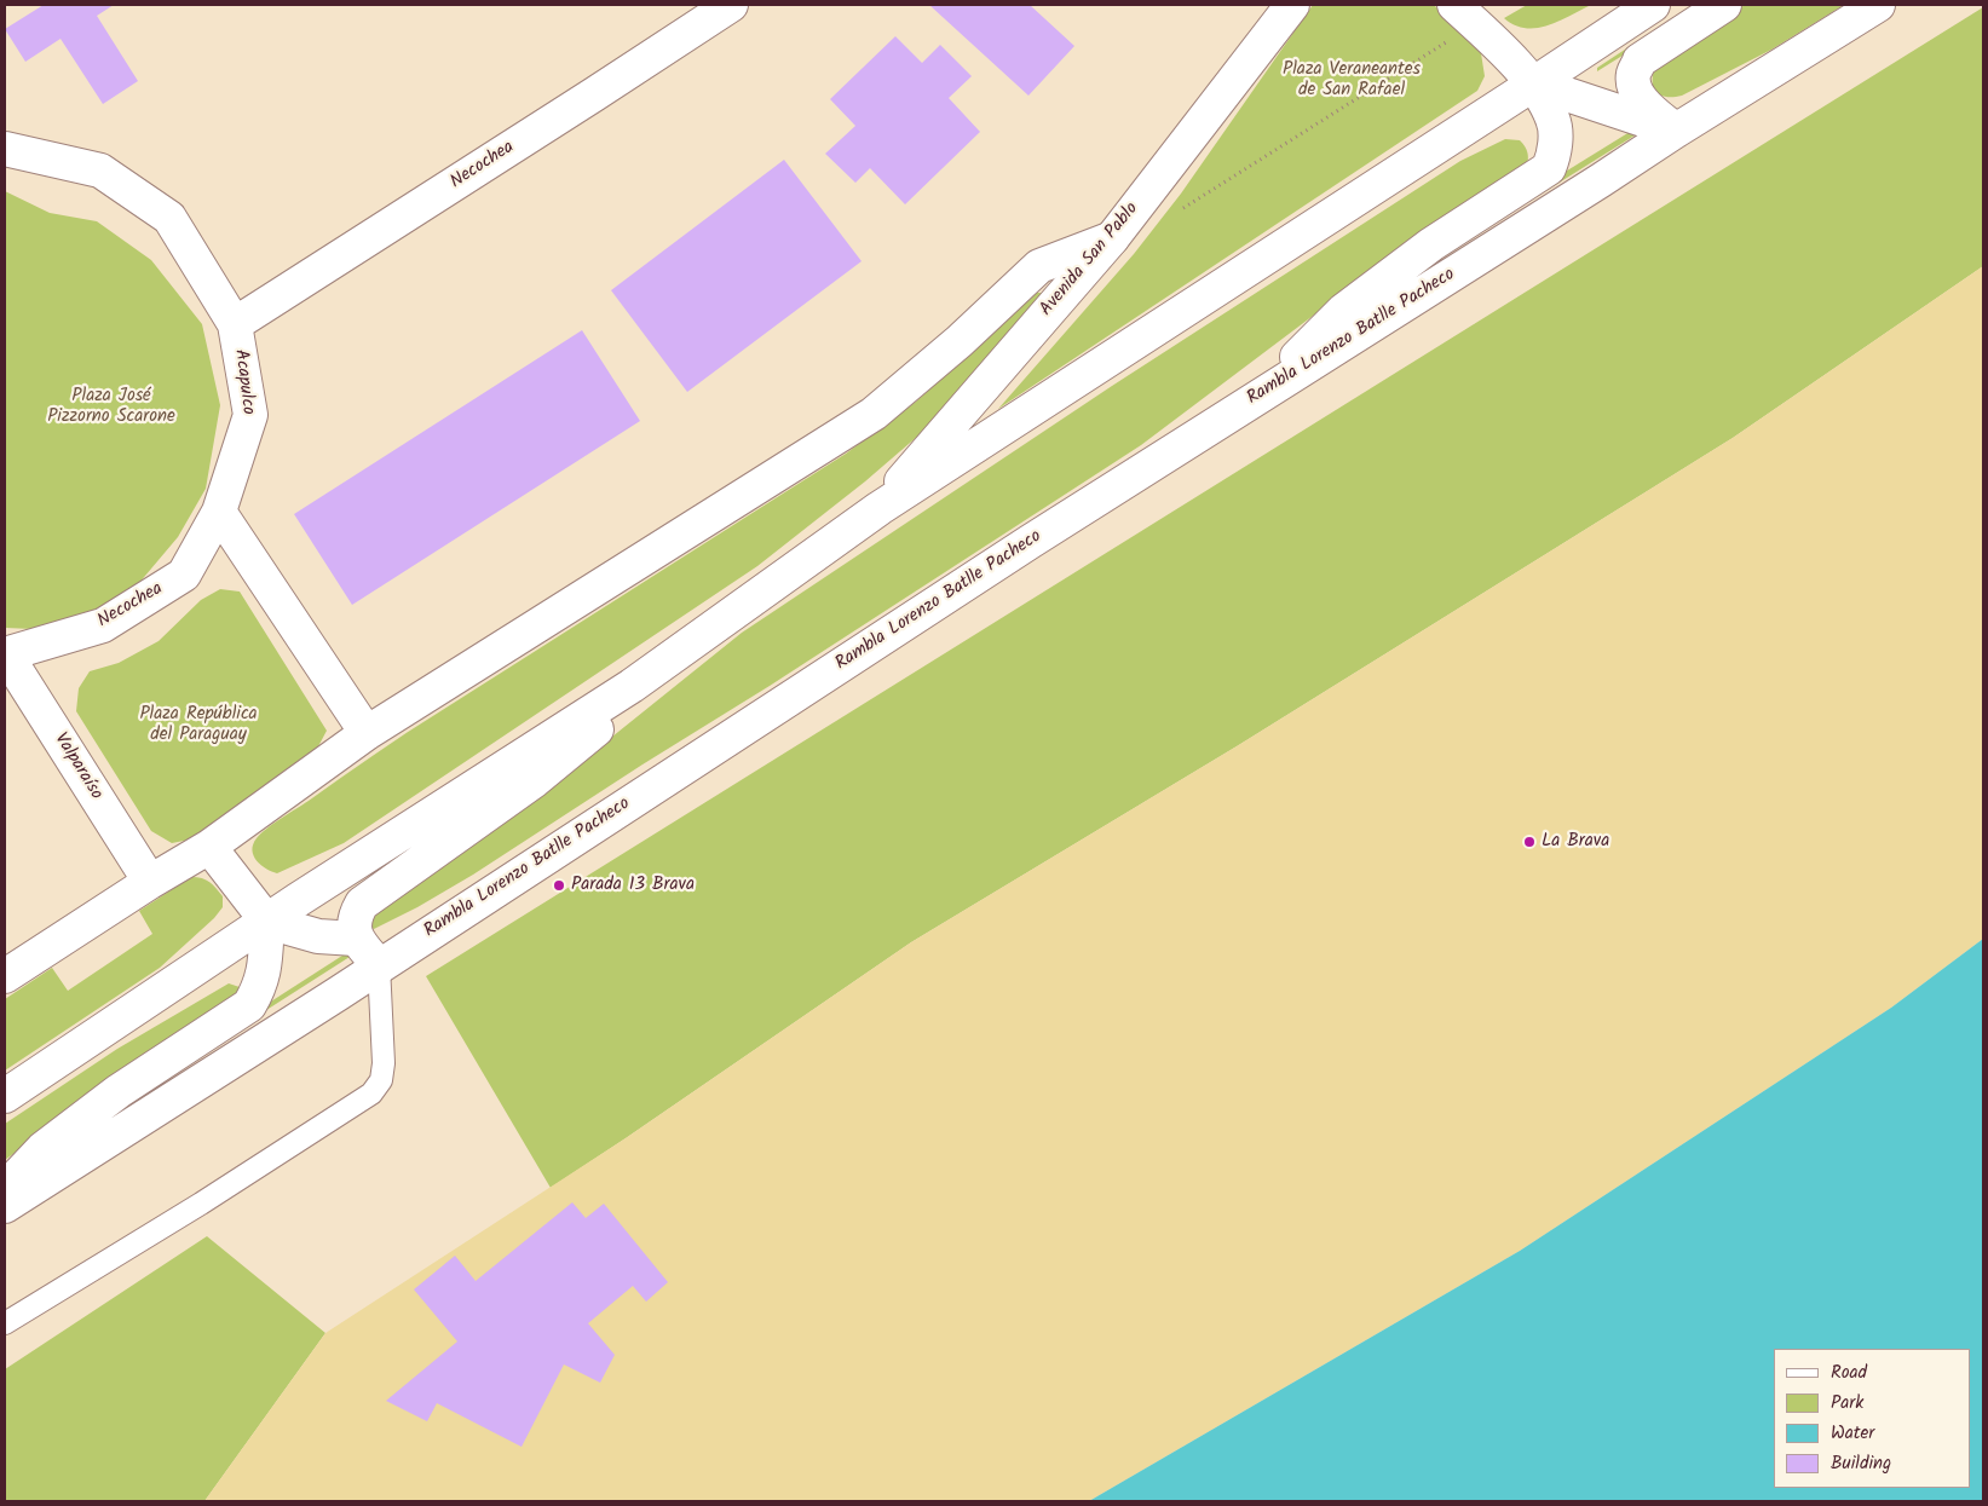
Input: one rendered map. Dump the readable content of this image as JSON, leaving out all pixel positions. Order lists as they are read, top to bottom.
{
  "streets": {
    "main road": [
      "Necochea",
      "Avenida San Pablo",
      "Rambla Lorenzo Batlle Pacheco",
      "Acapulco",
      "Valparaíso"
    ]
  },
  "crossings": [
    ["Necochea", "Acapulco"],
    ["Necochea", "Valparaíso"]
  ],
  "parks": ["Plaza Veraneantes de San Rafael", "Plaza José Pizzorno Scarone", "Plaza República del Paraguay"],
  "places": ["La Brava", "Parada 13 Brava"],
  "legend": [
    "Road",
    "Park",
    "Water",
    "Building"
  ]
}
